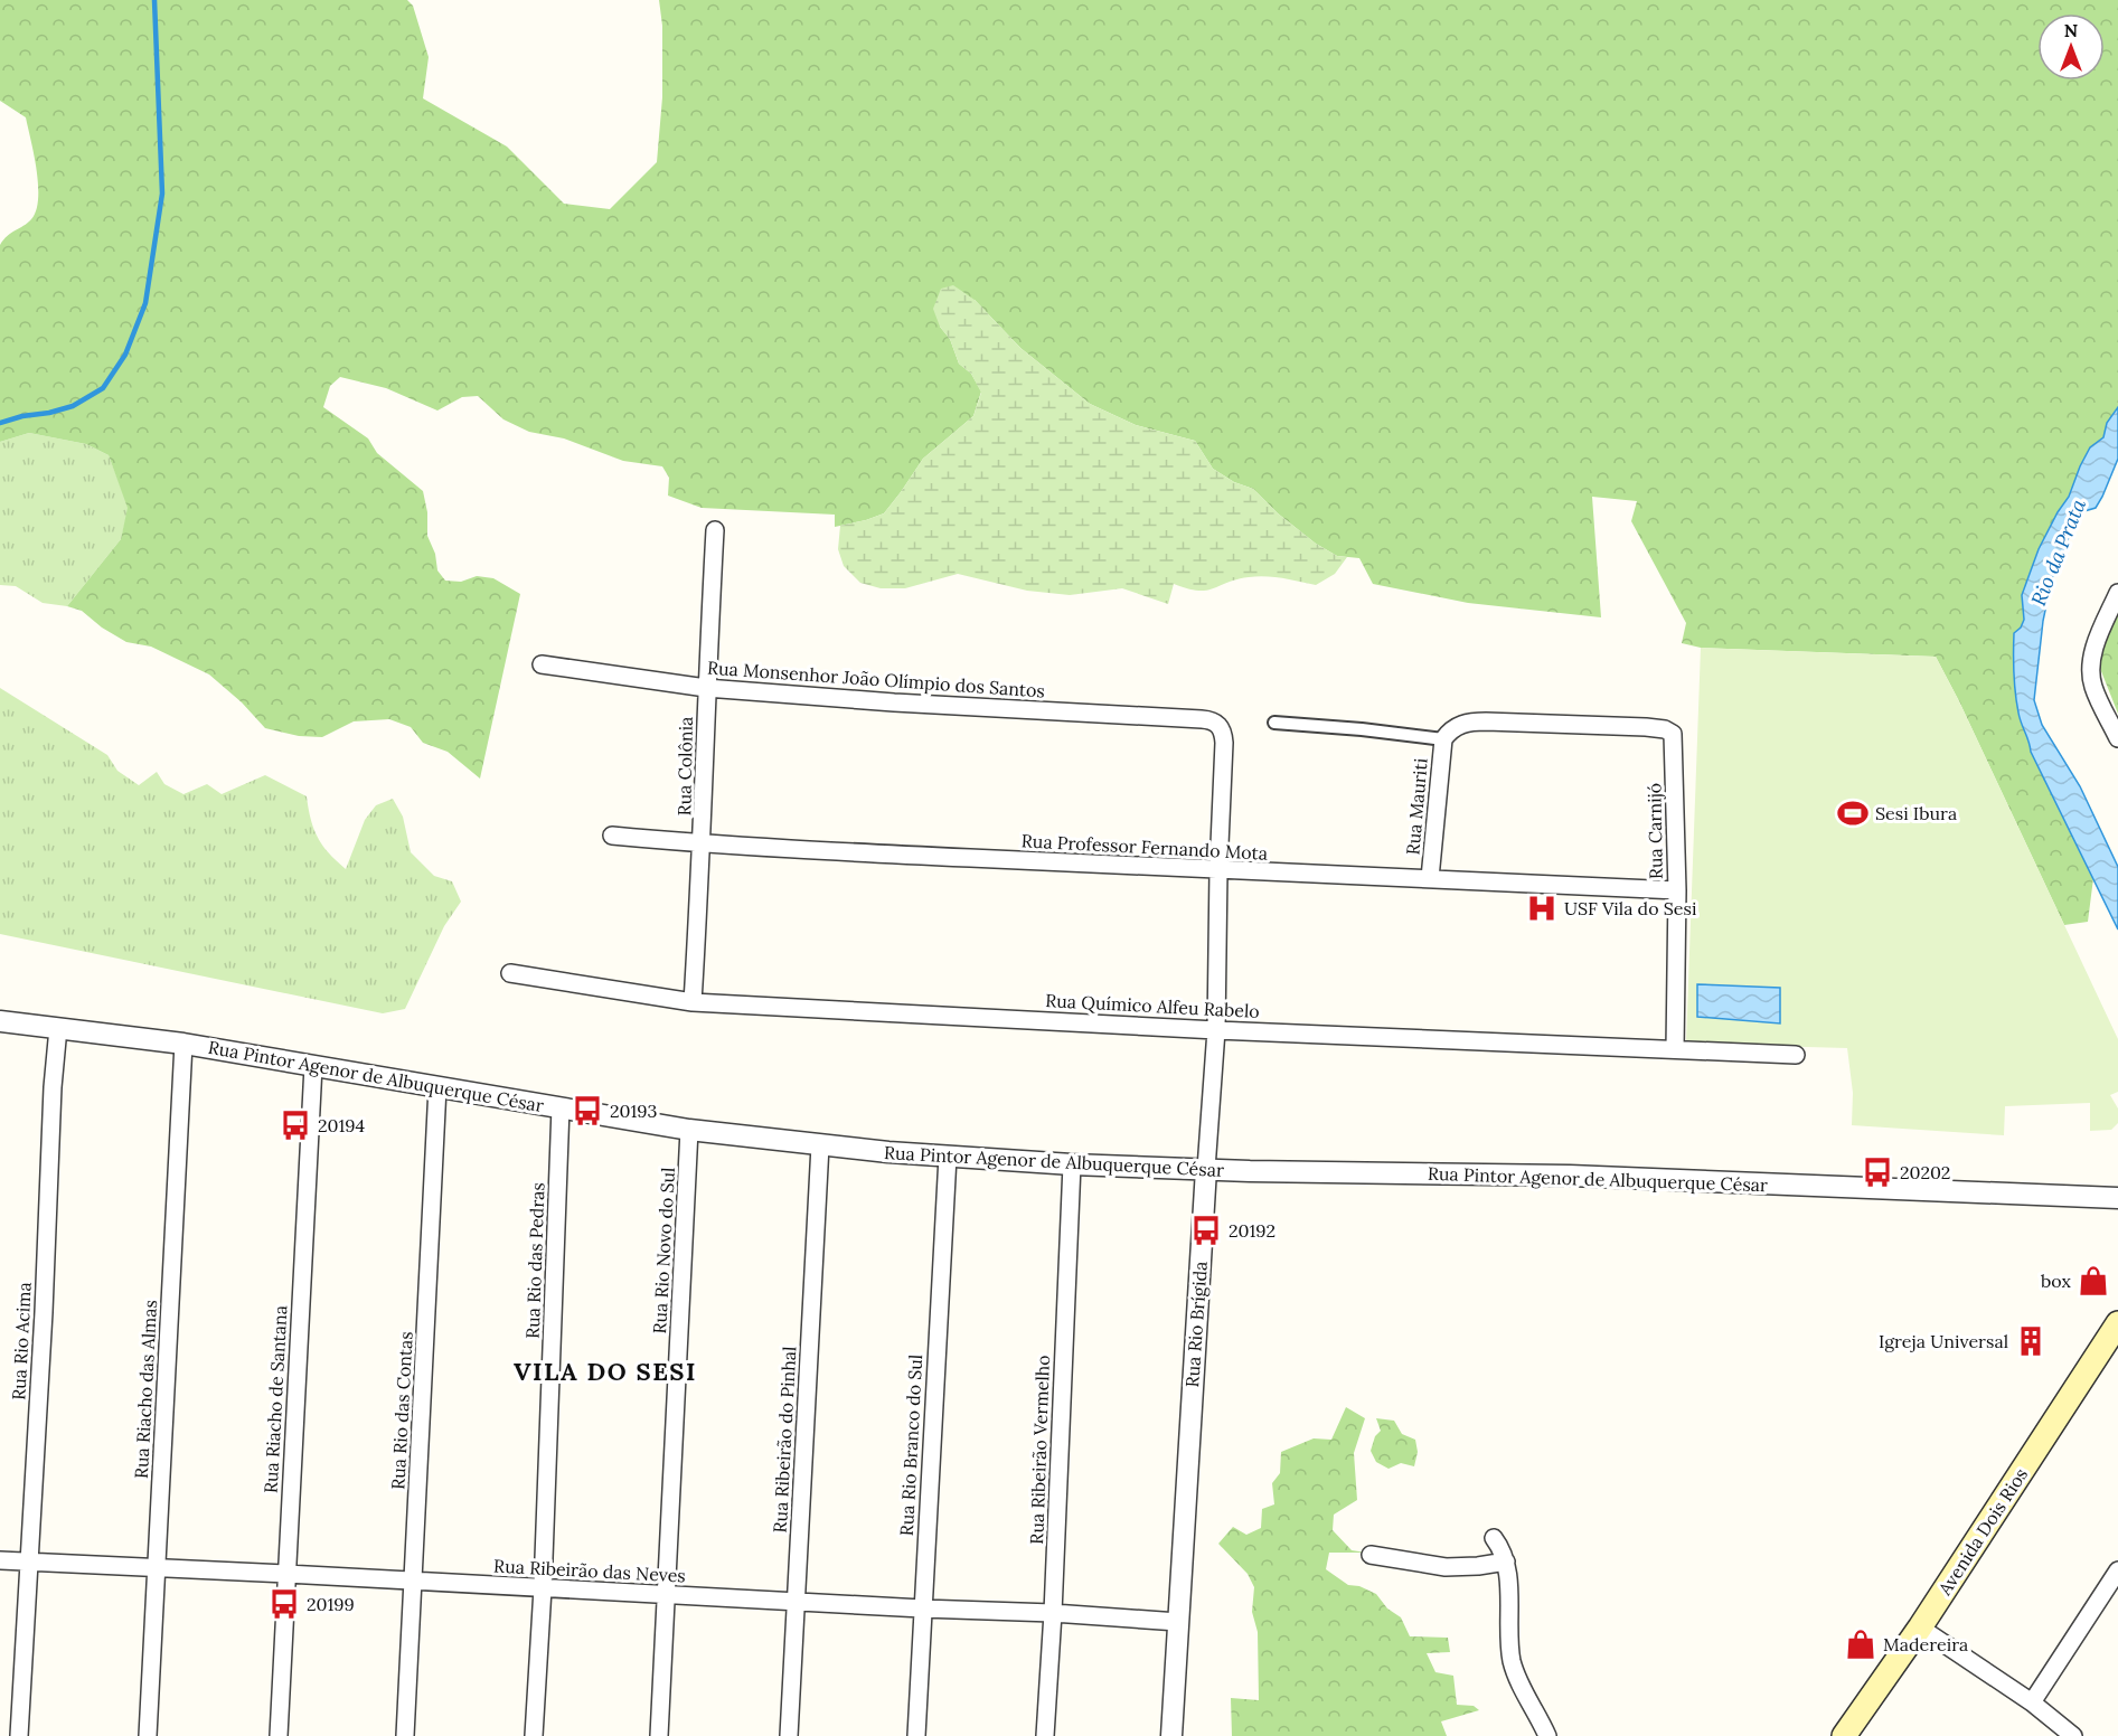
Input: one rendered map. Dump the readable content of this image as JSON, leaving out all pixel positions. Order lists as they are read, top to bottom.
{
  "streets": {
    "main road": ["Avenida Dois Rios"],
    "street": [
      "Rua Monsenhor João Olímpio dos Santos",
      "Rua Colônia",
      "Rua Mauriti",
      "Rua Carnijó",
      "Rua Professor Fernando Mota",
      "Rua Químico Alfeu Rabelo",
      "Rua Pintor Agenor de Albuquerque César",
      "Rua Rio Novo do Sul",
      "Rua Rio das Pedras",
      "Rua Rio Brígida",
      "Rua Rio Acima",
      "Rua Riacho das Almas",
      "Rua Riacho de Santana",
      "Rua Rio das Contas",
      "Rua Ribeirão do Pinhal",
      "Rua Rio Branco do Sul",
      "Rua Ribeirão Vermelho",
      "Rua Ribeirão das Neves"
    ]
  },
  "crossings": [
    ["Rua Monsenhor João Olímpio dos Santos", "Rua Colônia"],
    ["Rua Monsenhor João Olímpio dos Santos", "Rua Rio Brígida"],
    ["Rua Colônia", "Rua Professor Fernando Mota"],
    ["Rua Colônia", "Rua Químico Alfeu Rabelo"],
    ["Rua Mauriti", "Rua Carnijó"],
    ["Rua Mauriti", "Rua Professor Fernando Mota"],
    ["Rua Carnijó", "Rua Professor Fernando Mota"],
    ["Rua Carnijó", "Rua Químico Alfeu Rabelo"],
    ["Rua Professor Fernando Mota", "Rua Rio Brígida"],
    ["Rua Químico Alfeu Rabelo", "Rua Rio Brígida"],
    ["Rua Pintor Agenor de Albuquerque César", "Rua Rio Novo do Sul"],
    ["Rua Pintor Agenor de Albuquerque César", "Rua Rio das Pedras"],
    ["Rua Pintor Agenor de Albuquerque César", "Rua Rio Brígida"],
    ["Rua Pintor Agenor de Albuquerque César", "Rua Rio Acima"],
    ["Rua Pintor Agenor de Albuquerque César", "Rua Riacho das Almas"],
    ["Rua Pintor Agenor de Albuquerque César", "Rua Riacho de Santana"],
    ["Rua Pintor Agenor de Albuquerque César", "Rua Rio das Contas"],
    ["Rua Pintor Agenor de Albuquerque César", "Rua Ribeirão do Pinhal"],
    ["Rua Pintor Agenor de Albuquerque César", "Rua Rio Branco do Sul"],
    ["Rua Pintor Agenor de Albuquerque César", "Rua Ribeirão Vermelho"],
    ["Rua Rio Novo do Sul", "Rua Ribeirão das Neves"],
    ["Rua Rio das Pedras", "Rua Ribeirão das Neves"],
    ["Rua Rio Brígida", "Rua Ribeirão das Neves"],
    ["Rua Rio Acima", "Rua Ribeirão das Neves"],
    ["Rua Riacho das Almas", "Rua Ribeirão das Neves"],
    ["Rua Riacho de Santana", "Rua Ribeirão das Neves"],
    ["Rua Rio das Contas", "Rua Ribeirão das Neves"],
    ["Rua Ribeirão do Pinhal", "Rua Ribeirão das Neves"],
    ["Rua Rio Branco do Sul", "Rua Ribeirão das Neves"],
    ["Rua Ribeirão Vermelho", "Rua Ribeirão das Neves"]
  ],
  "districts": ["VILA DO SESI"],
  "water": ["Rio da Prata"],
  "places": {
    "sports": ["Sesi Ibura"],
    "hospital": ["USF Vila do Sesi"],
    "bus stop": [
      "20193",
      "20194",
      "20202",
      "20192",
      "20199"
    ],
    "shop": ["box", "Madereira"],
    "building": ["Igreja Universal"]
  },
  "north": "top"
}
